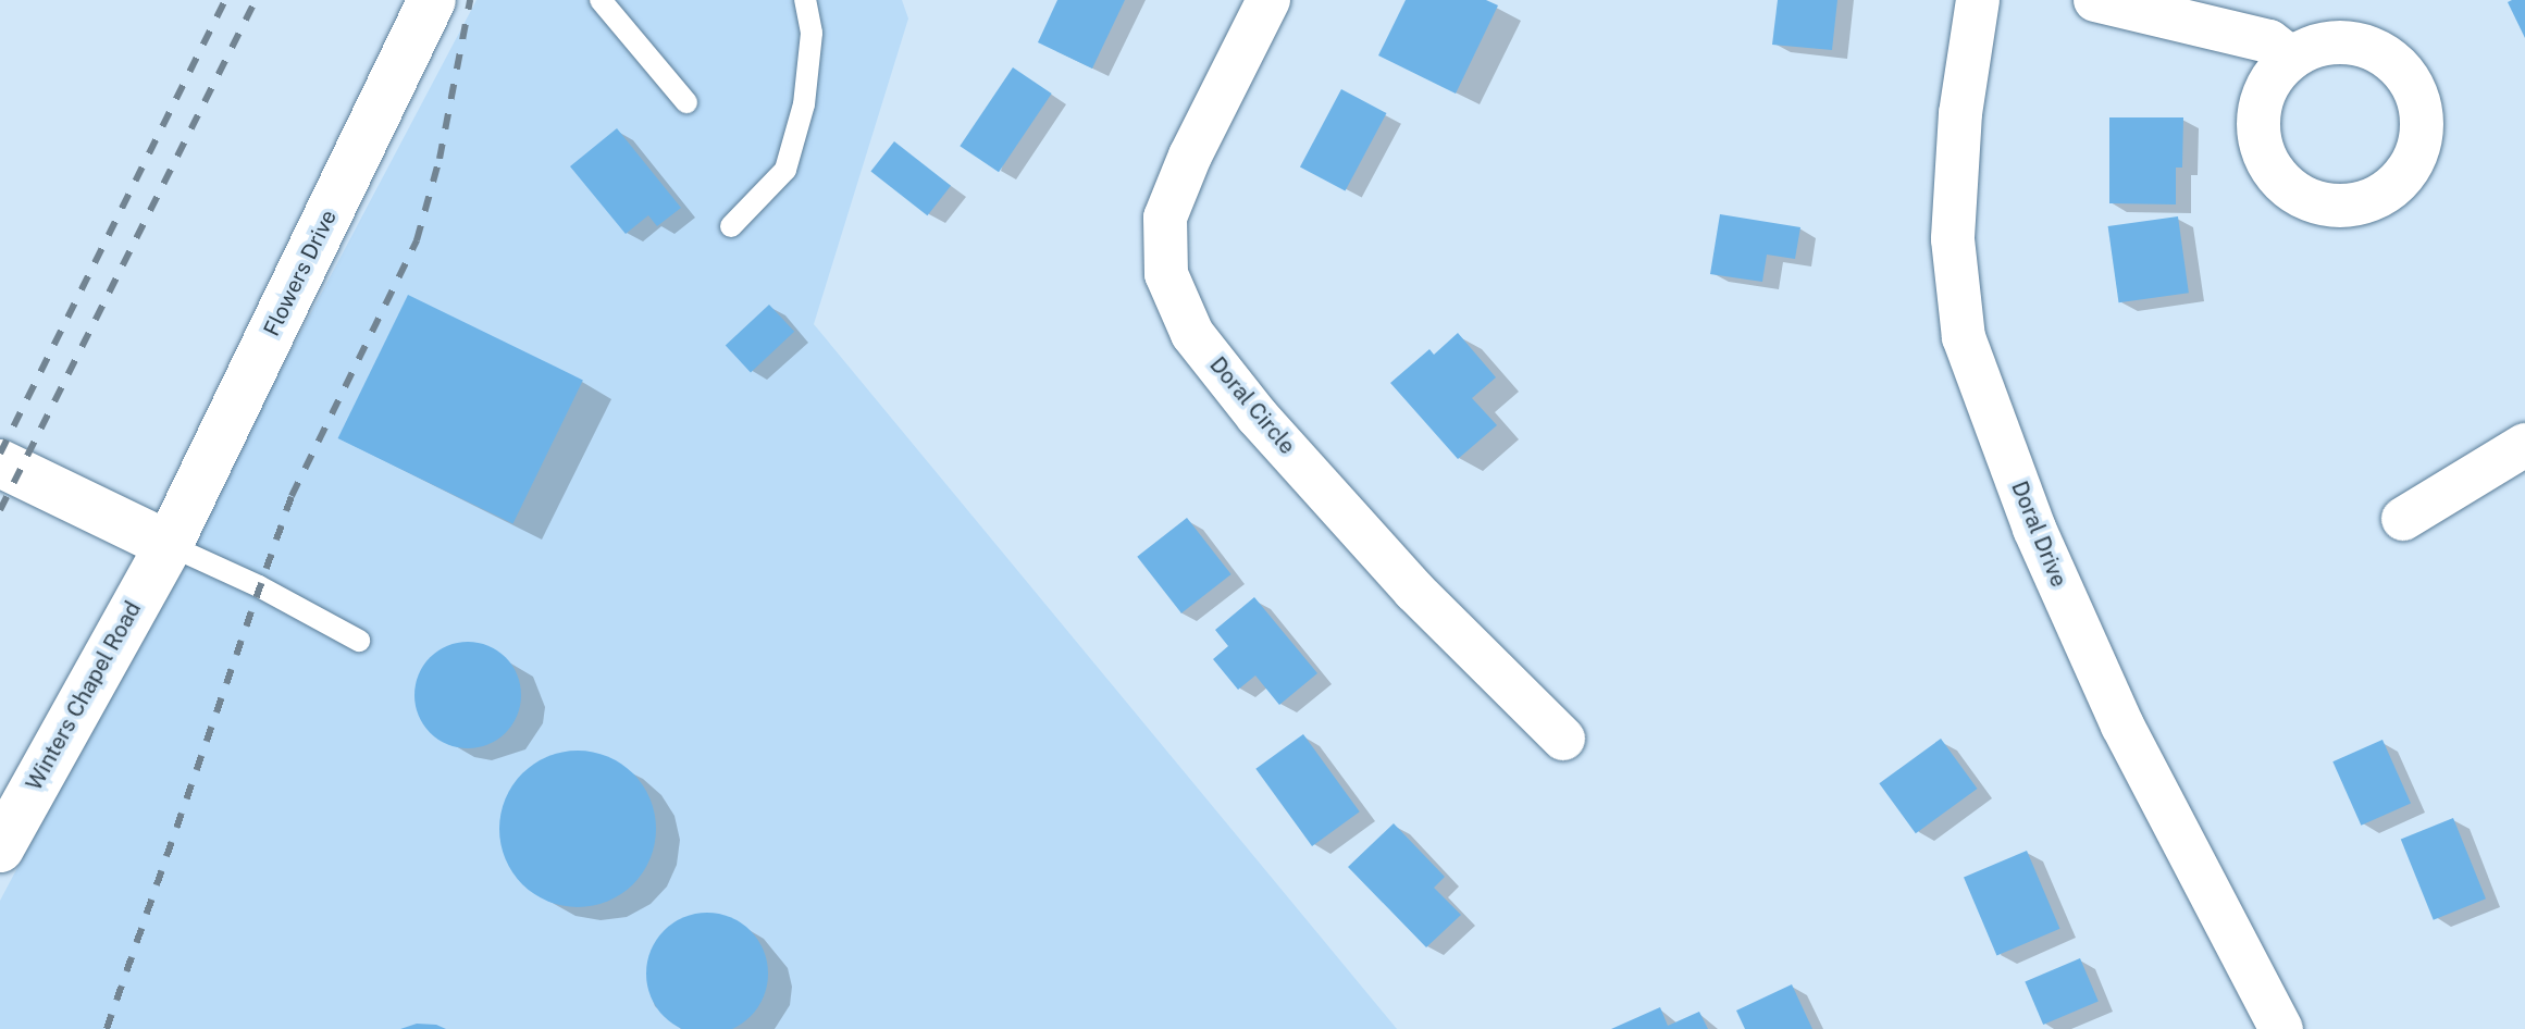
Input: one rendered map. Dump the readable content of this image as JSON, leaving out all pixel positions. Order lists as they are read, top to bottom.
{
  "streets": {
    "street": [
      "Flowers Drive",
      "Doral Circle",
      "Doral Drive",
      "Winters Chapel Road"
    ]
  },
  "crossings": [
    ["Flowers Drive", "Winters Chapel Road"]
  ]
}
